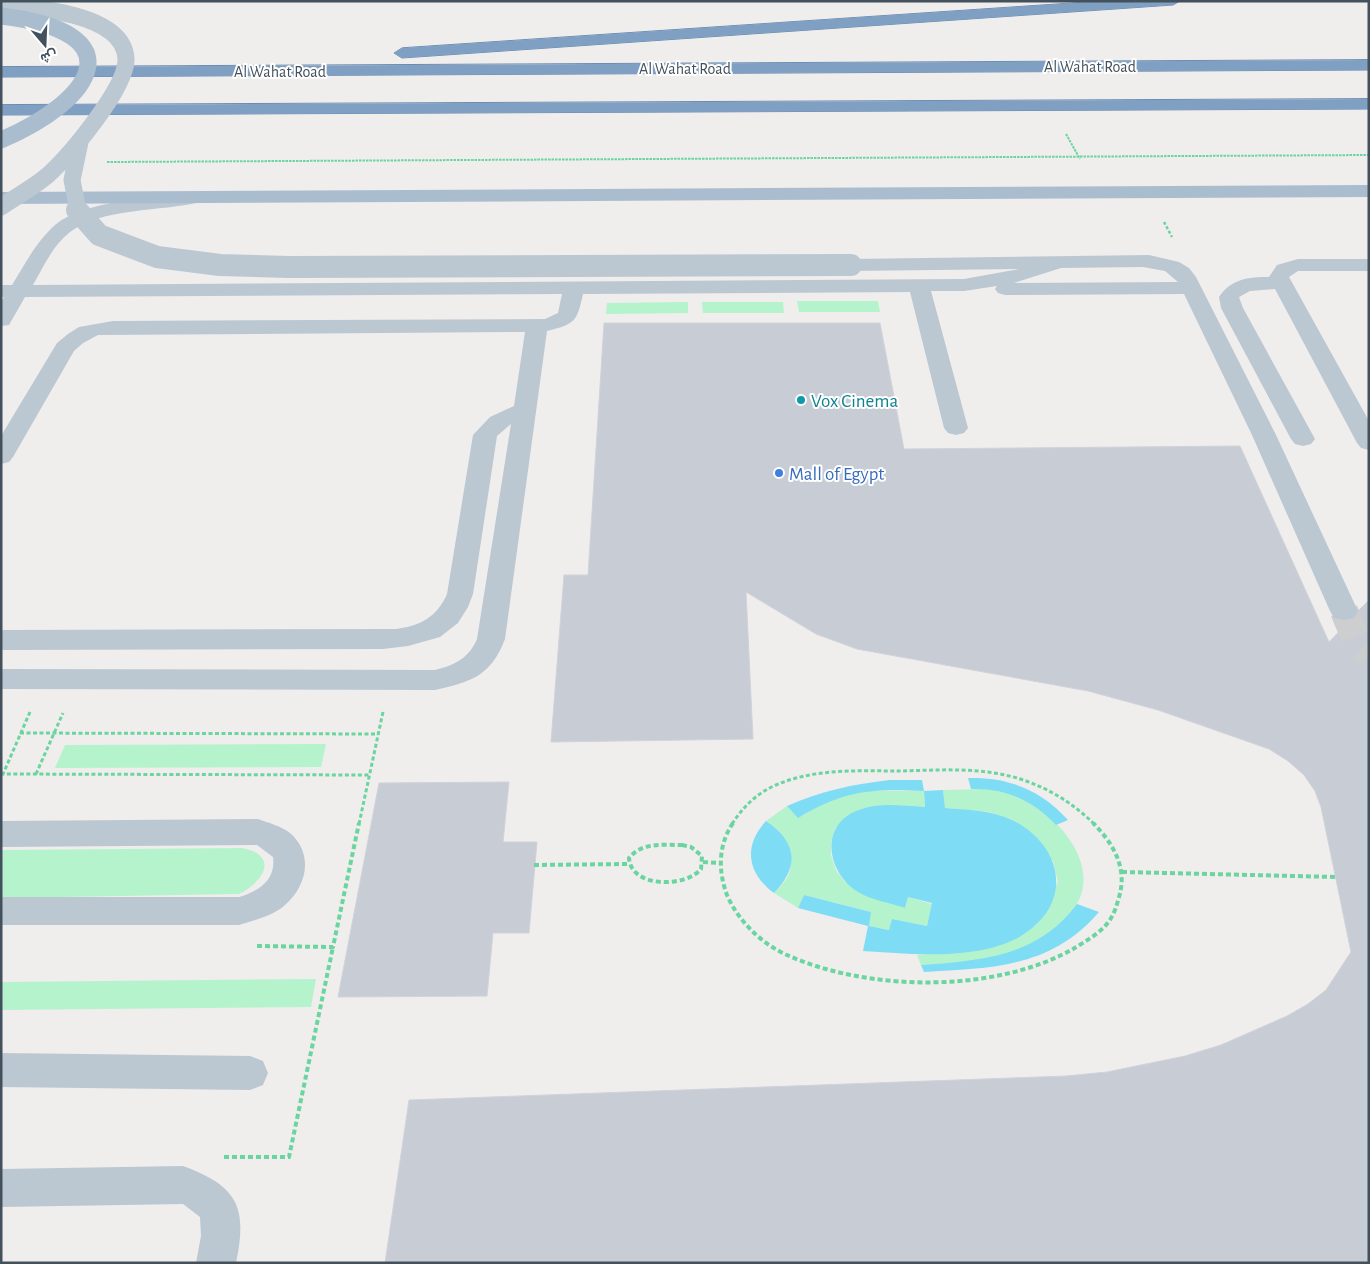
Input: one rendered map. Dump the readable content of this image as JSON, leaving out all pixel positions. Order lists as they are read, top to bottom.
{
  "streets": {
    "highway": ["Al Wahat Road"]
  },
  "places": ["Vox Cinema", "Mall of Egypt"],
  "north": "bottom"
}
